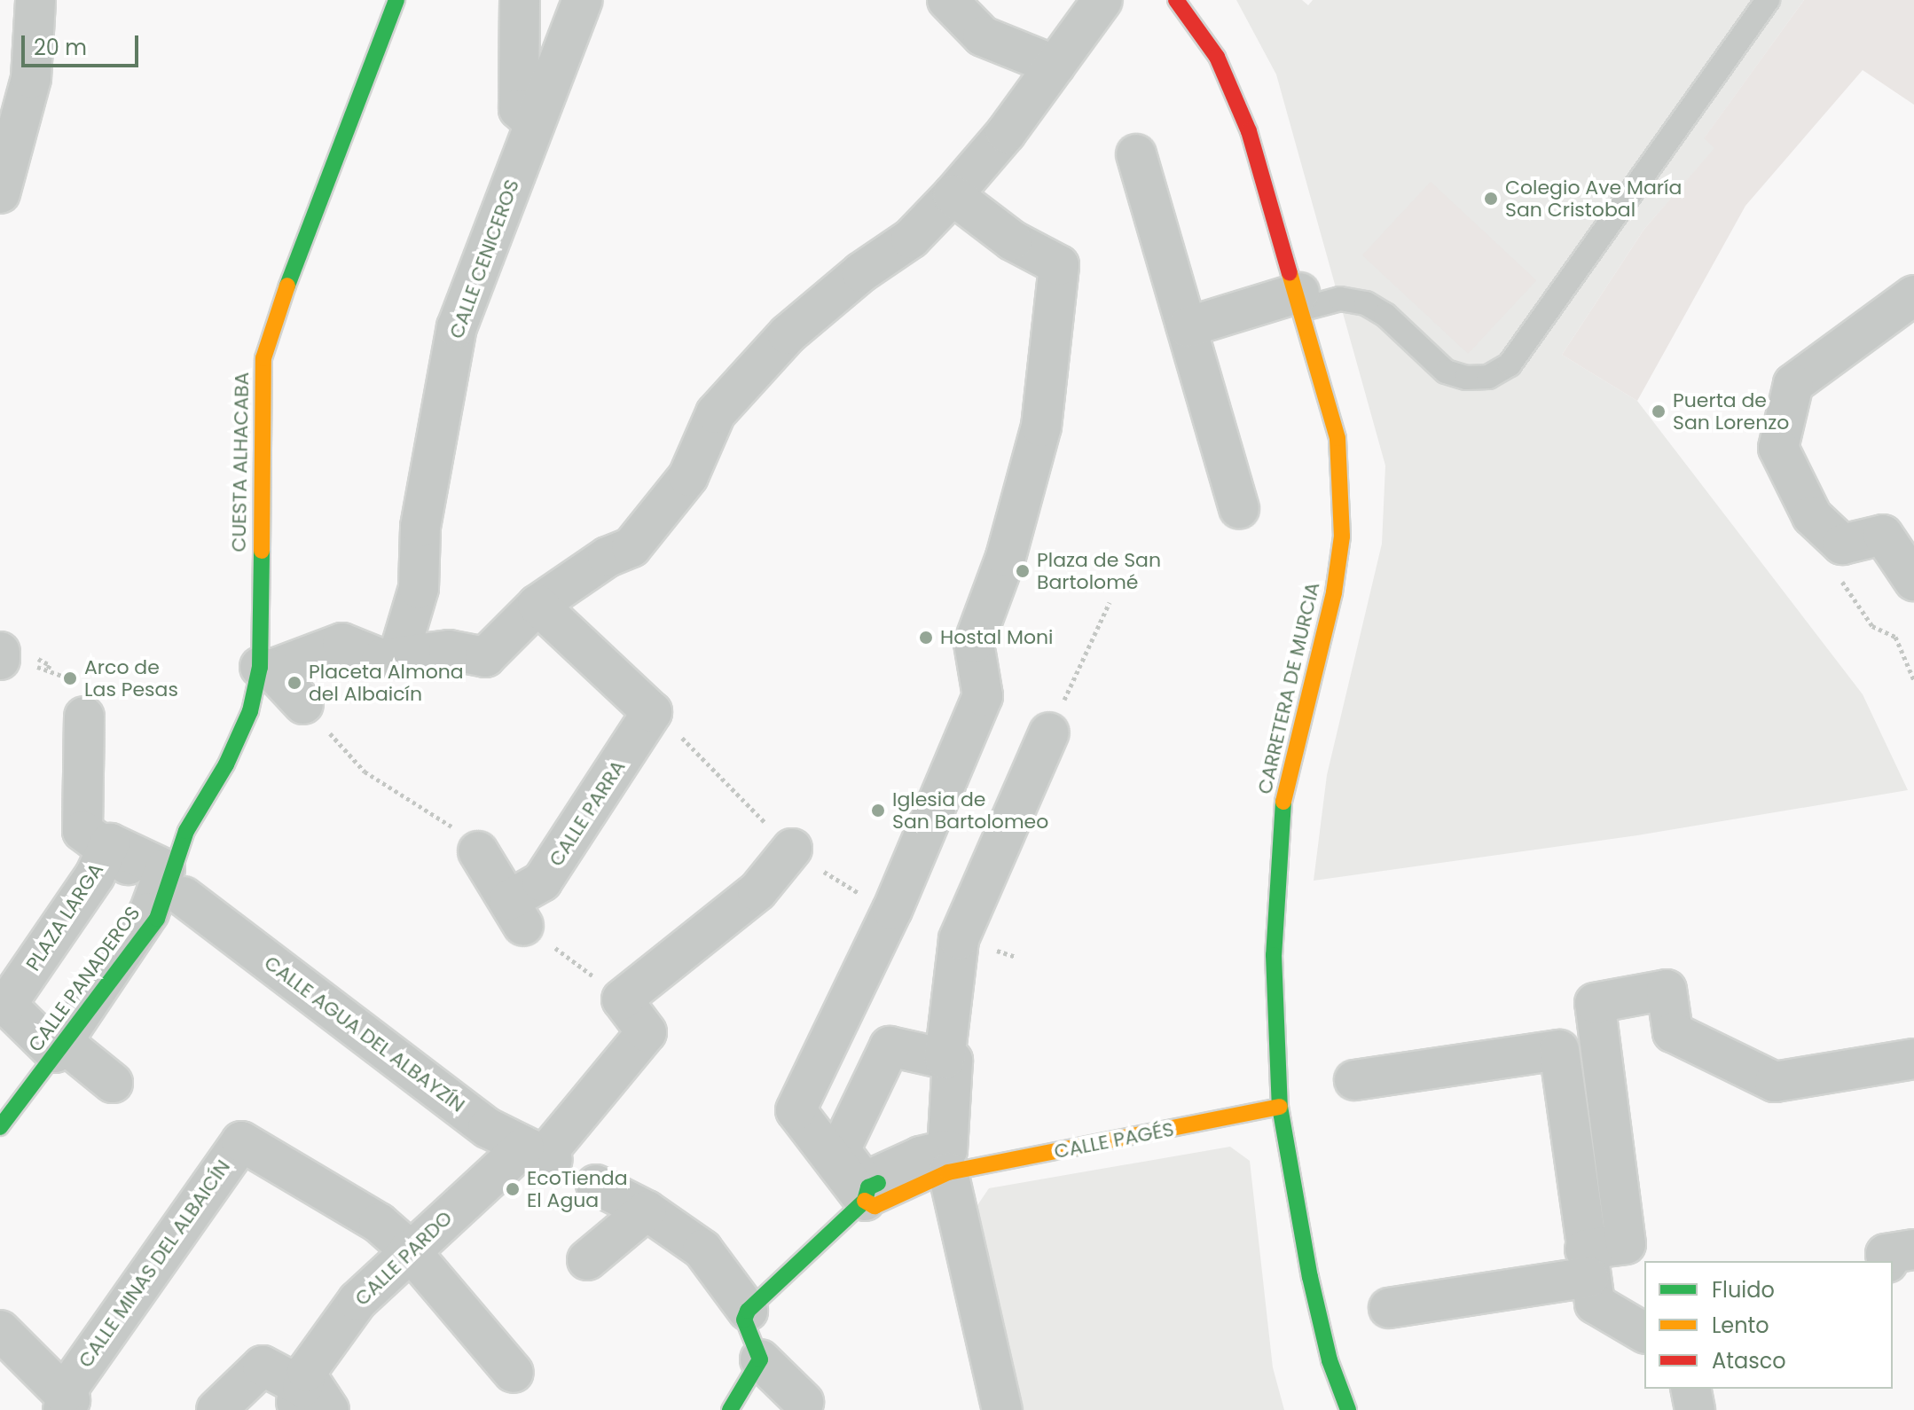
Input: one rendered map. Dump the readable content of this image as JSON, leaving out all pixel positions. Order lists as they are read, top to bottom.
{
  "streets": {
    "street": [
      "CALLE CENICEROS",
      "CUESTA ALHACABA",
      "CARRETERA DE MURCIA",
      "CALLE PARRA",
      "PLAZA LARGA",
      "CALLE PANADEROS",
      "CALLE AGUA DEL ALBAYZÍN",
      "CALLE PAGÉS",
      "CALLE PARDO",
      "CALLE MINAS DEL ALBAICÍN"
    ]
  },
  "crossings": [
    ["CUESTA ALHACABA", "PLAZA LARGA"],
    ["CUESTA ALHACABA", "CALLE PANADEROS"],
    ["CUESTA ALHACABA", "CALLE AGUA DEL ALBAYZÍN"],
    ["CARRETERA DE MURCIA", "CALLE PAGÉS"],
    ["PLAZA LARGA", "CALLE PANADEROS"],
    ["PLAZA LARGA", "CALLE AGUA DEL ALBAYZÍN"],
    ["CALLE PANADEROS", "CALLE AGUA DEL ALBAYZÍN"],
    ["CALLE AGUA DEL ALBAYZÍN", "CALLE PARDO"],
    ["CALLE PARDO", "CALLE MINAS DEL ALBAICÍN"]
  ],
  "places": [
    "Colegio Ave María San Cristobal",
    "Puerta de San Lorenzo",
    "Plaza de San Bartolomé",
    "Hostal Moni",
    "Arco de Las Pesas",
    "Placeta Almona del Albaicín",
    "Iglesia de San Bartolomeo",
    "EcoTienda El Agua"
  ],
  "legend": ["Fluido", "Lento", "Atasco"],
  "scale_bar": "20 m"
}
